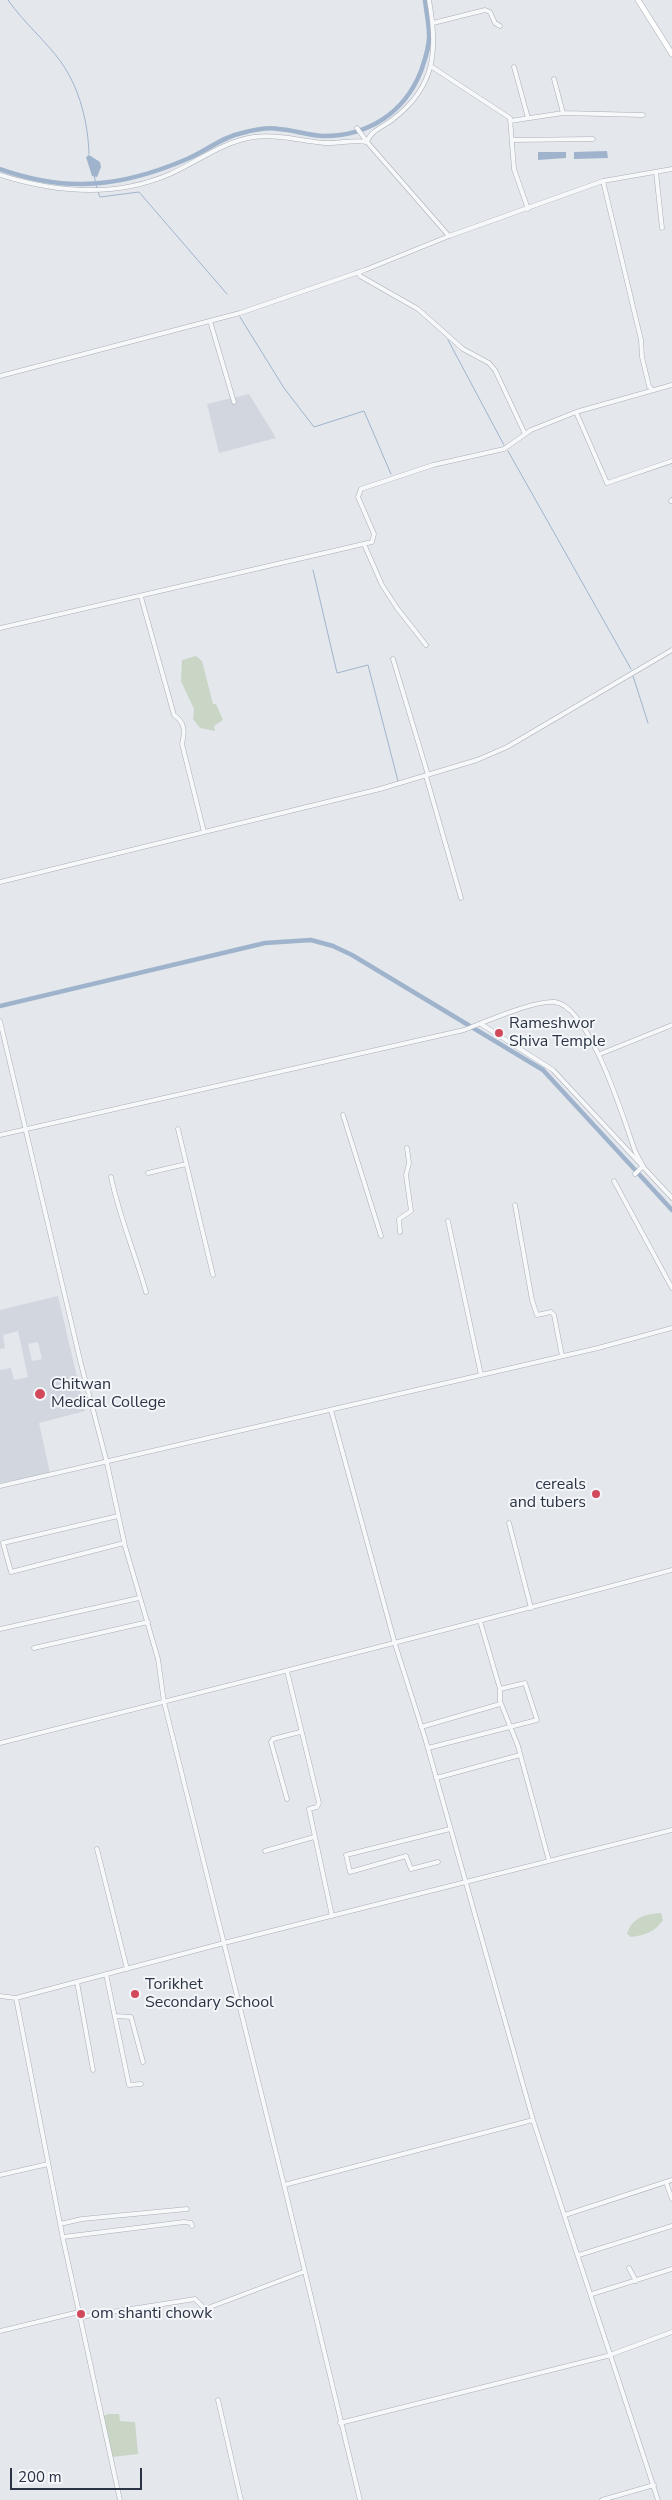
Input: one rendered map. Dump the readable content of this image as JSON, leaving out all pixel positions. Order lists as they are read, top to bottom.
{
  "places": [
    "Rameshwor Shiva Temple",
    "Chitwan Medical College",
    "cereals and tubers",
    "Torikhet Secondary School",
    "om shanti chowk"
  ],
  "scale_bar": "200 m"
}
